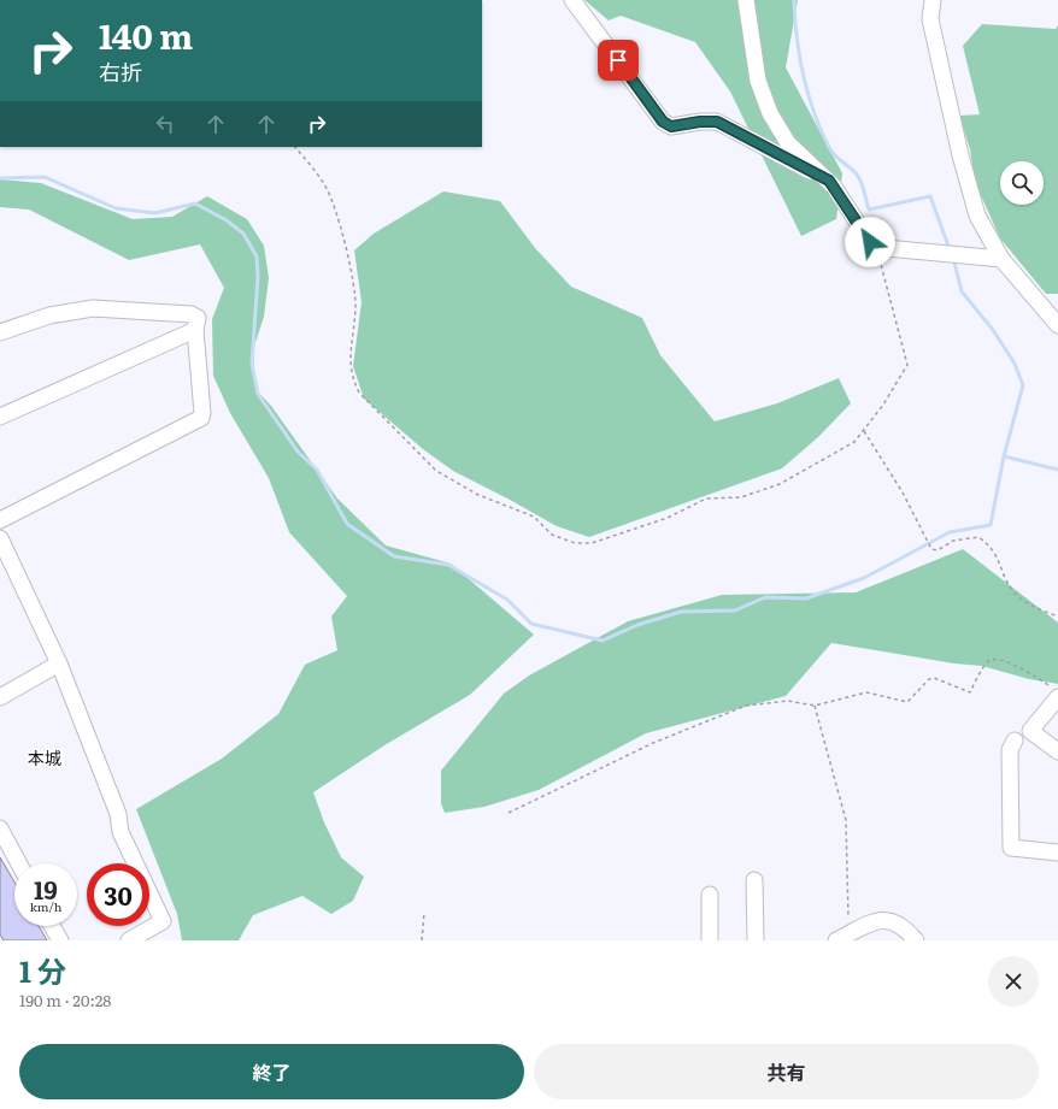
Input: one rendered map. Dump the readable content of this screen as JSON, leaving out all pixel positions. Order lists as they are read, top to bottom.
{
  "districts": ["本城"],
  "page": {
    "turn": ["140 m", "右折"],
    "speed": "19 km/h",
    "limit": "30",
    "heading": ["1 分", "190 m · 20:28"],
    "buttons": ["終了", "共有"]
  }
}
